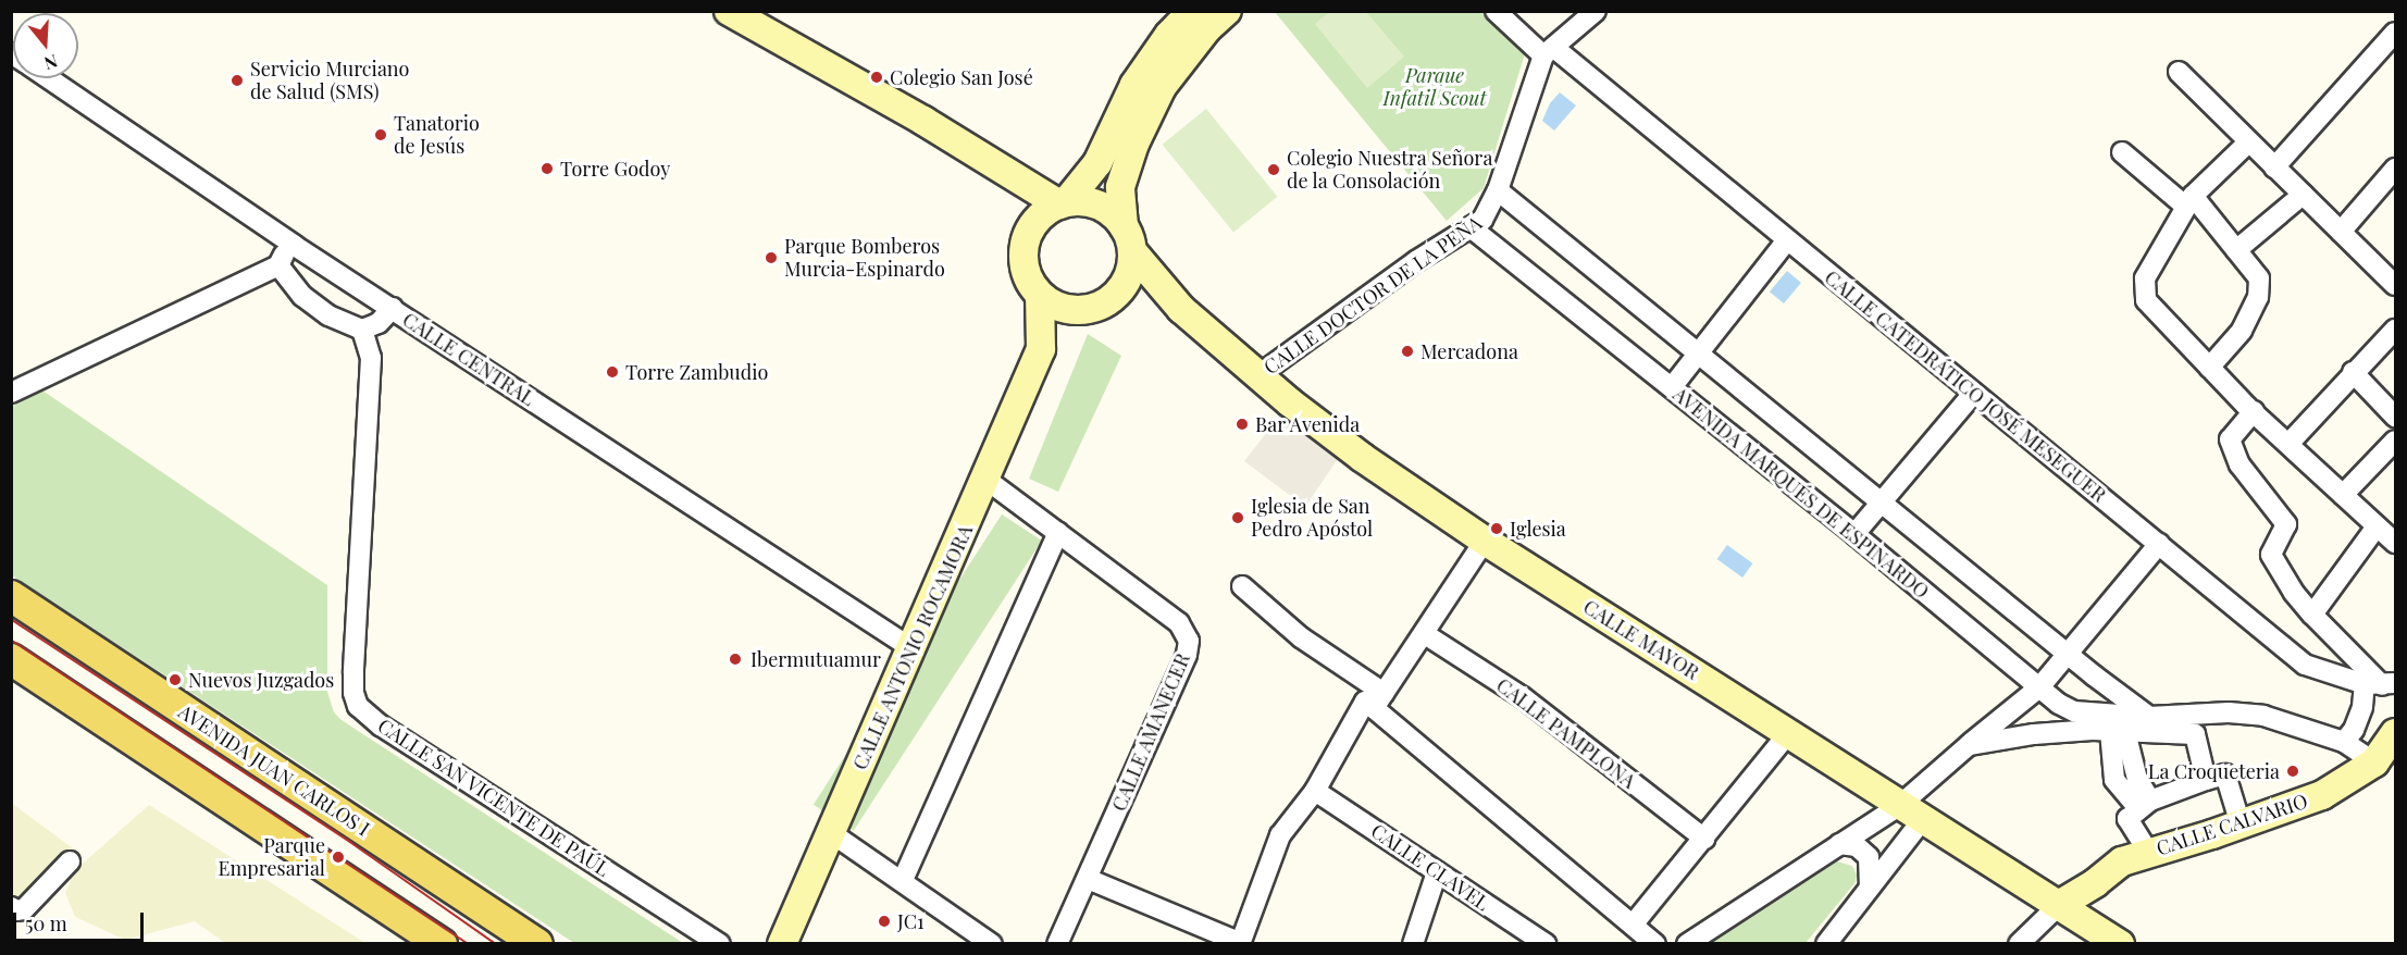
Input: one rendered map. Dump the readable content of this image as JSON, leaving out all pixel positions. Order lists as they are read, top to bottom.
{
  "streets": {
    "main road": [
      "CALLE MAYOR",
      "CALLE ANTONIO ROCAMORA",
      "AVENIDA JUAN CARLOS I",
      "CALLE CALVARIO"
    ],
    "street": [
      "CALLE DOCTOR DE LA PEÑA",
      "CALLE CENTRAL",
      "CALLE CATEDRÁTICO JOSÉ MESEGUER",
      "AVENIDA MARQUÉS DE ESPINARDO",
      "CALLE AMANECER",
      "CALLE PAMPLONA",
      "CALLE SAN VICENTE DE PAÚL",
      "CALLE CLAVEL"
    ]
  },
  "crossings": [
    ["CALLE DOCTOR DE LA PEÑA", "CALLE CATEDRÁTICO JOSÉ MESEGUER"],
    ["CALLE DOCTOR DE LA PEÑA", "AVENIDA MARQUÉS DE ESPINARDO"],
    ["CALLE DOCTOR DE LA PEÑA", "CALLE MAYOR"],
    ["CALLE CENTRAL", "CALLE ANTONIO ROCAMORA"],
    ["AVENIDA MARQUÉS DE ESPINARDO", "CALLE CALVARIO"],
    ["CALLE MAYOR", "CALLE ANTONIO ROCAMORA"],
    ["CALLE MAYOR", "CALLE CALVARIO"]
  ],
  "parks": ["Parque Infatil Scout"],
  "places": [
    "Colegio San José",
    "Servicio Murciano de Salud (SMS)",
    "Tanatorio de Jesús",
    "Torre Godoy",
    "Colegio Nuestra Señora de la Consolación",
    "Parque Bomberos Murcia-Espinardo",
    "Mercadona",
    "Torre Zambudio",
    "Bar Avenida",
    "Iglesia de San Pedro Apóstol",
    "Iglesia",
    "Ibermutuamur",
    "Nuevos Juzgados",
    "La Croqueteria",
    "Parque Empresarial",
    "JC1"
  ],
  "scale_bar": "50 m",
  "north": "bottom"
}
